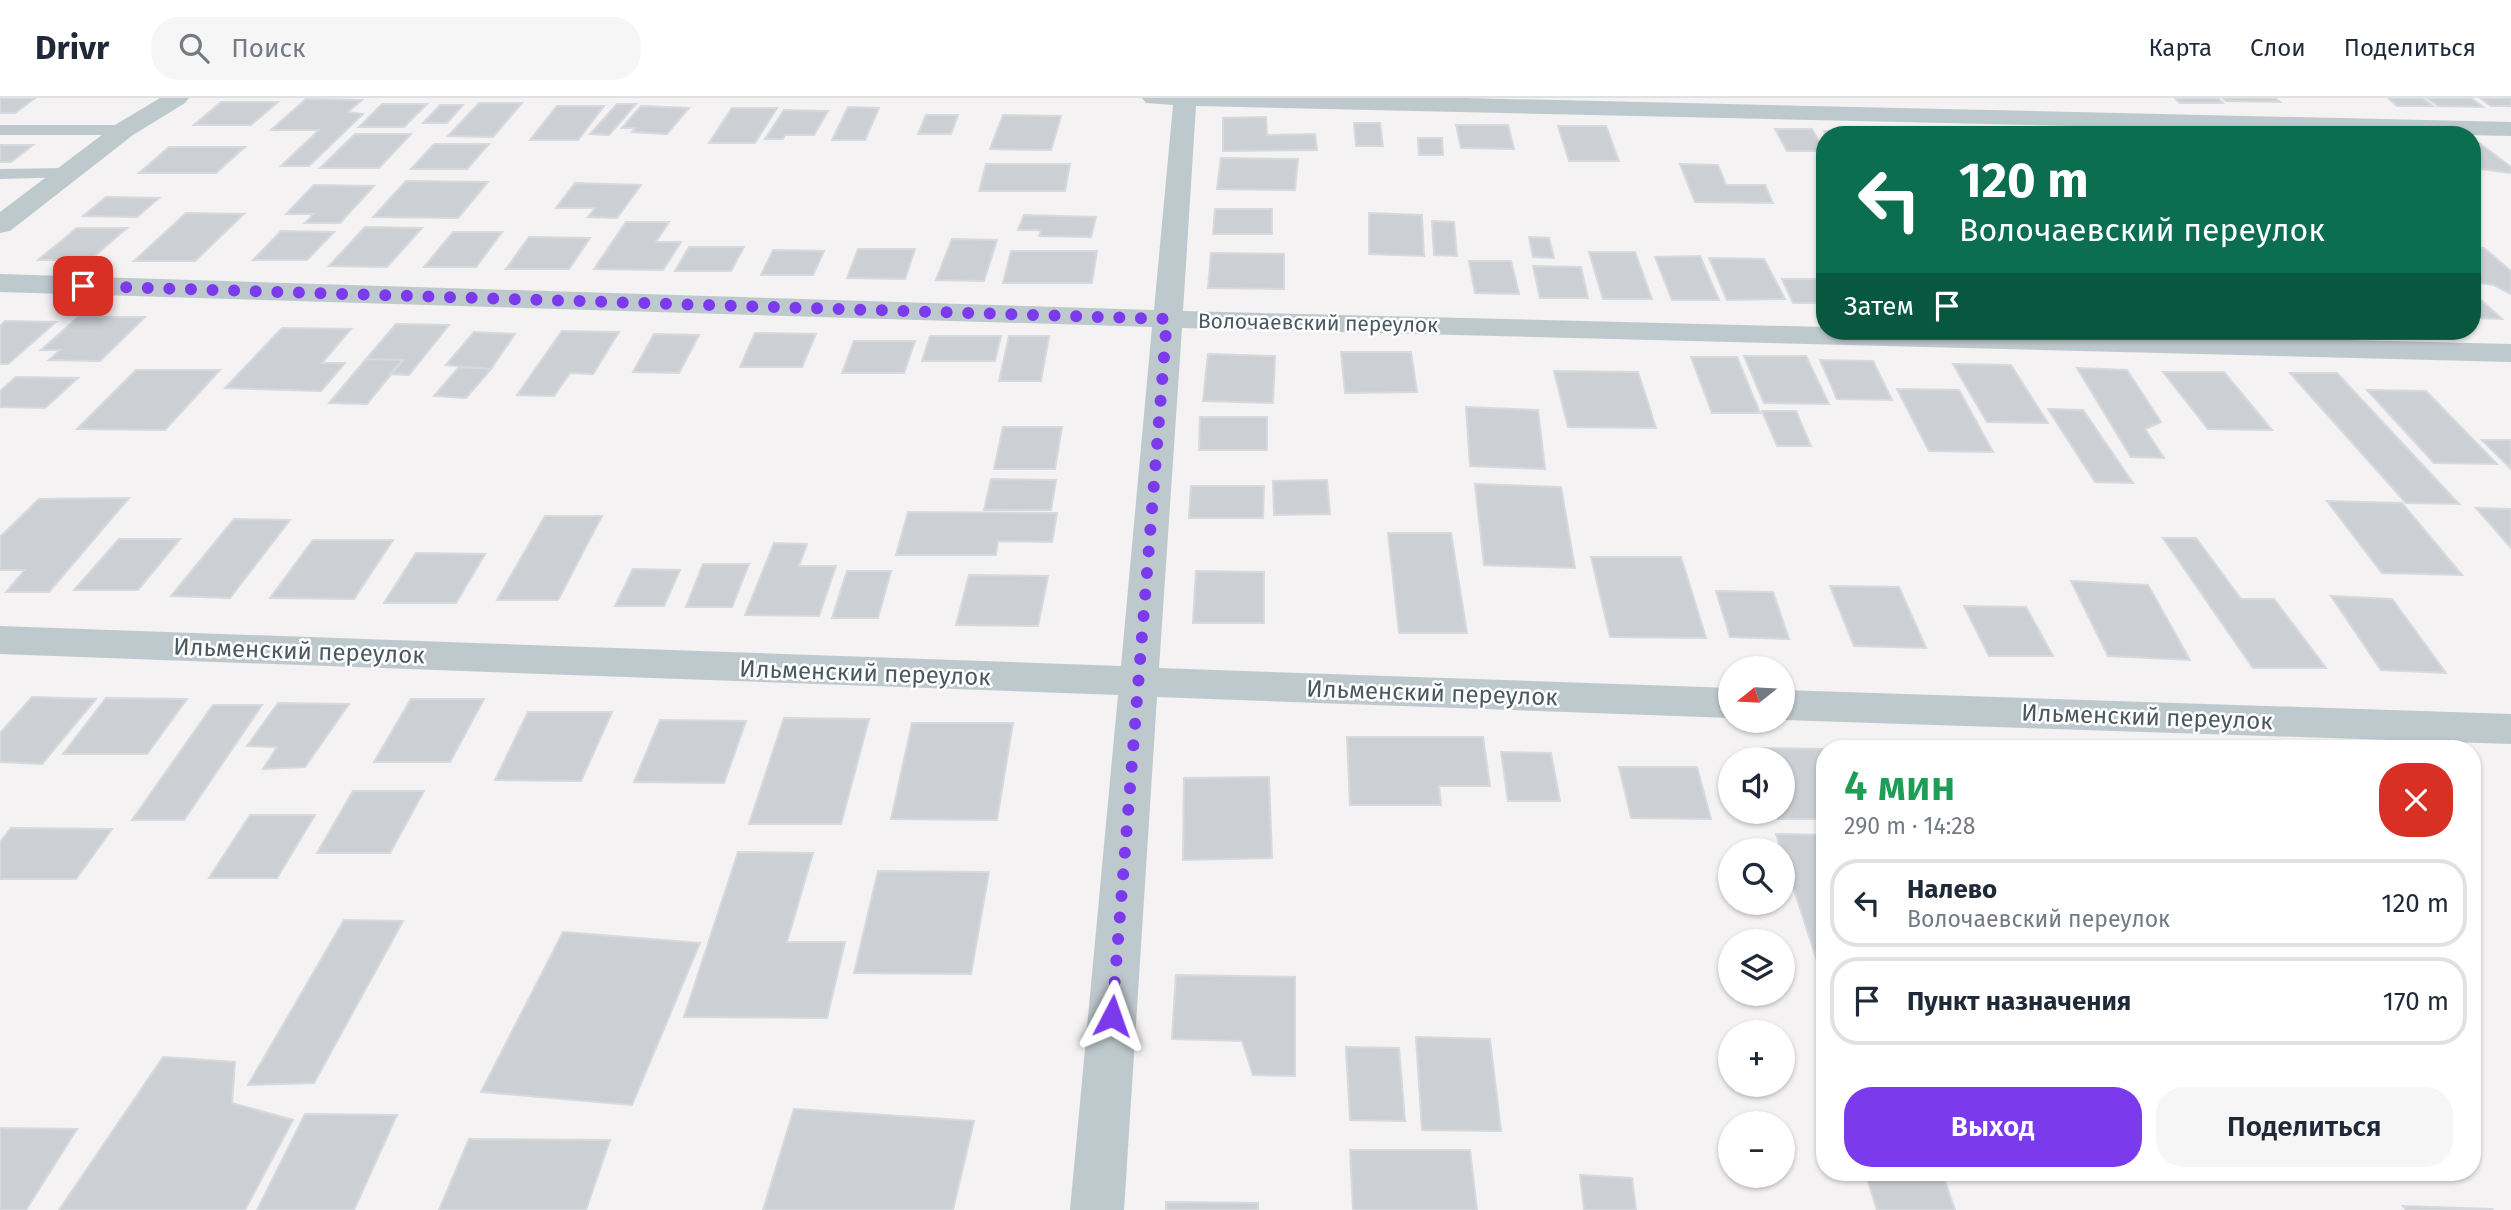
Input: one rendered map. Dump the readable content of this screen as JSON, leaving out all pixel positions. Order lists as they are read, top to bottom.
{
  "streets": {
    "street": ["Волочаевский переулок", "Ильменский переулок"]
  },
  "north": "left",
  "page": {
    "header": "Drivr",
    "search": "Поиск",
    "nav": ["Карта", "Слои", "Поделиться"],
    "turn": ["120 m", "Волочаевский переулок"],
    "then": "Затем",
    "map_buttons": ["+", "−"],
    "heading": ["4 мин", "290 m · 14:28"],
    "list": [
      {
        "name": "Налево",
        "note": "Волочаевский переулок",
        "value": "120 m"
      },
      {
        "name": "Пункт назначения",
        "value": "170 m"
      }
    ],
    "buttons": ["Выход", "Поделиться"]
  }
}
